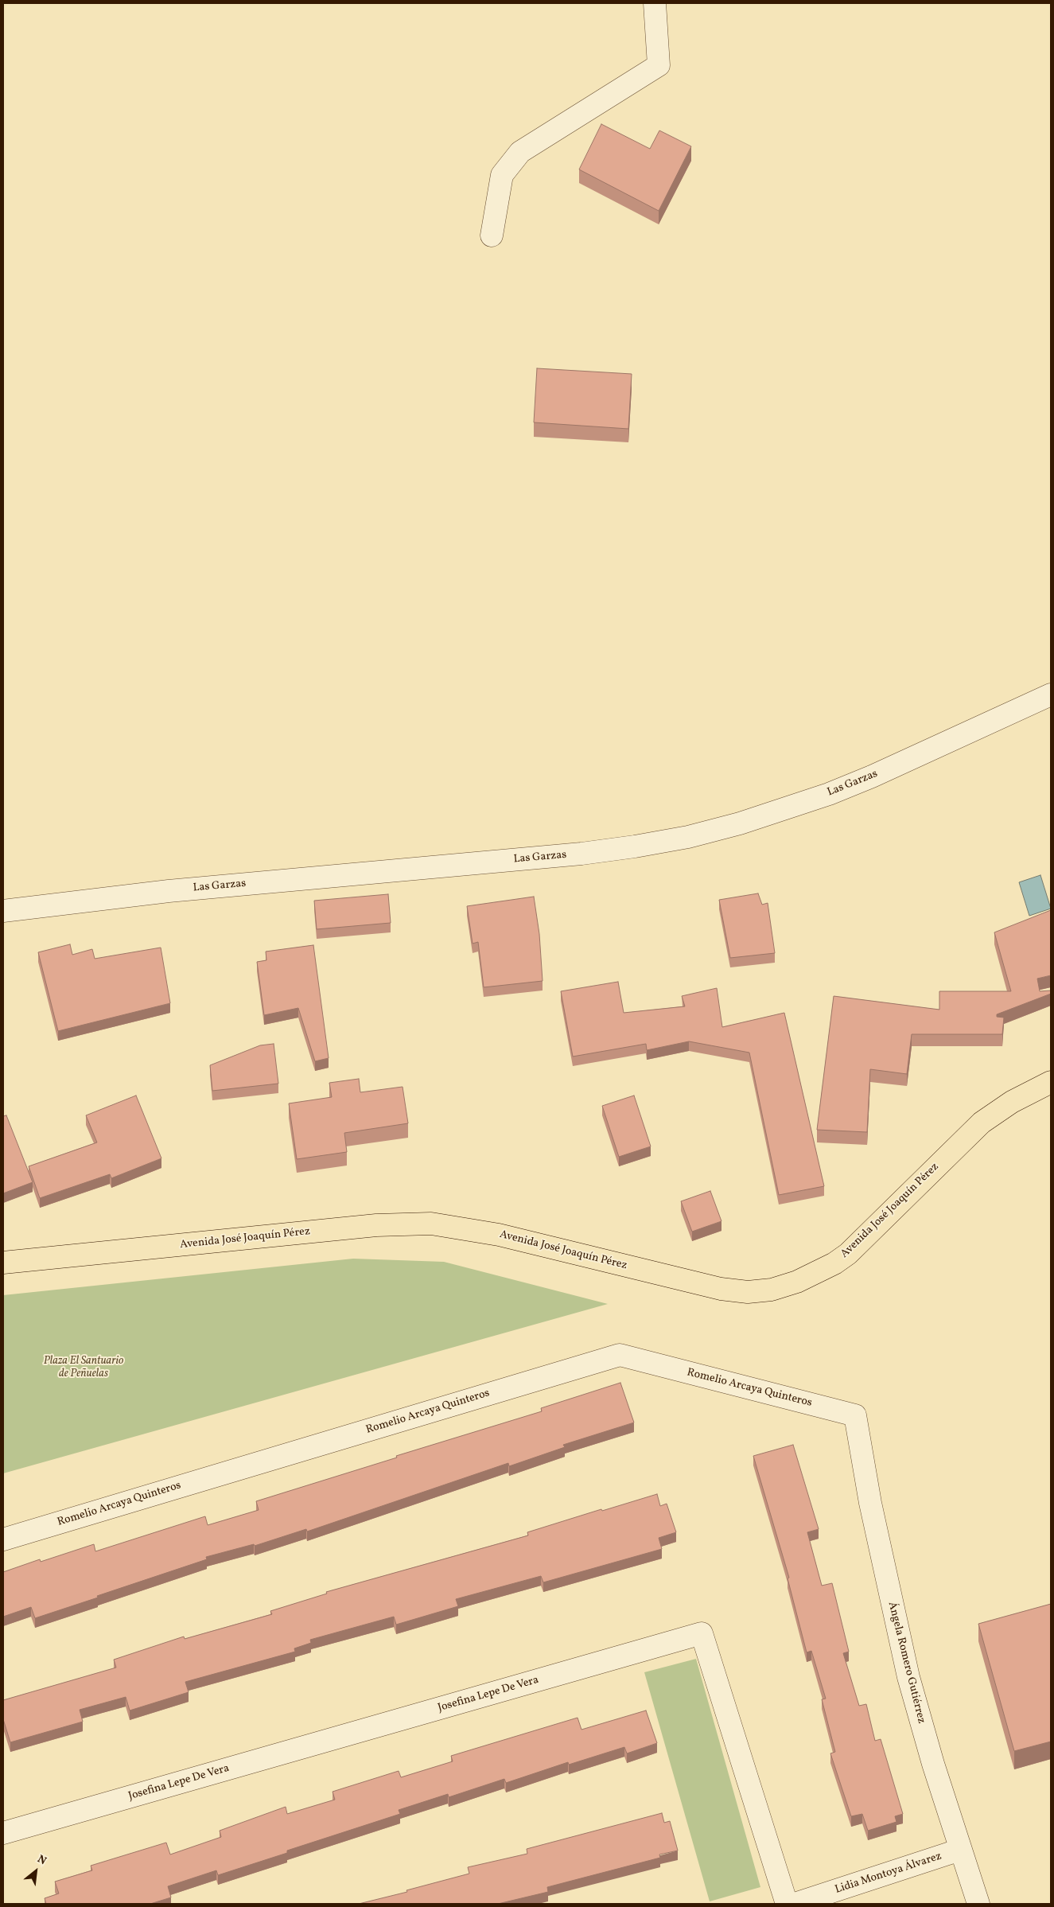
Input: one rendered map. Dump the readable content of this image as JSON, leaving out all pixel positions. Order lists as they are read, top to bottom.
{
  "streets": {
    "main road": ["Avenida José Joaquín Pérez"],
    "street": [
      "Las Garzas",
      "Romelio Arcaya Quinteros",
      "Ángela Romero Gutiérrez",
      "Josefina Lepe De Vera",
      "Lidia Montoya Álvarez"
    ]
  },
  "crossings": [
    ["Romelio Arcaya Quinteros", "Ángela Romero Gutiérrez"],
    ["Ángela Romero Gutiérrez", "Lidia Montoya Álvarez"]
  ],
  "parks": ["Plaza El Santuario de Peñuelas"],
  "north": "top right"
}
